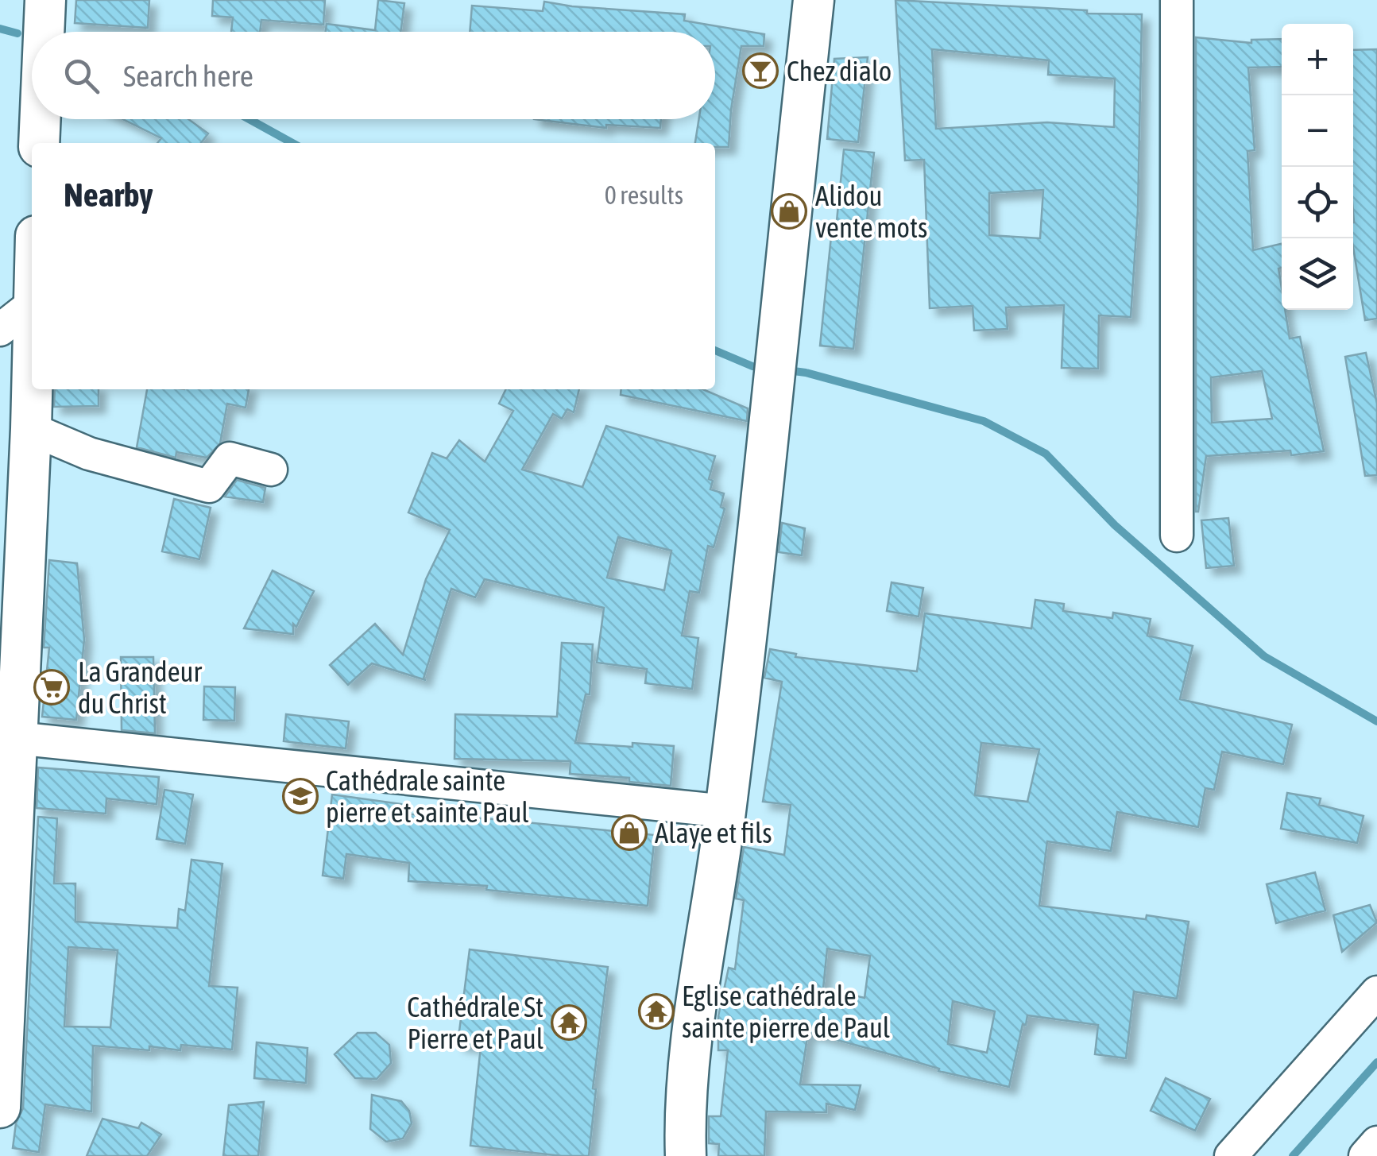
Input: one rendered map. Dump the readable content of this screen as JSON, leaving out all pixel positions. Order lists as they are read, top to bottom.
{
  "places": {
    "bar": ["Chez dialo"],
    "shop": ["Alidou vente mots", "Alaye et fils"],
    "supermarket": ["La Grandeur du Christ"],
    "school or university": ["Cathédrale sainte pierre et sainte Paul"],
    "temple": ["Eglise cathédrale sainte pierre de Paul", "Cathédrale St Pierre et Paul"]
  },
  "page": {
    "map_buttons": ["+", "−"],
    "search": "Search here",
    "heading": ["Nearby", "0 results"]
  }
}
